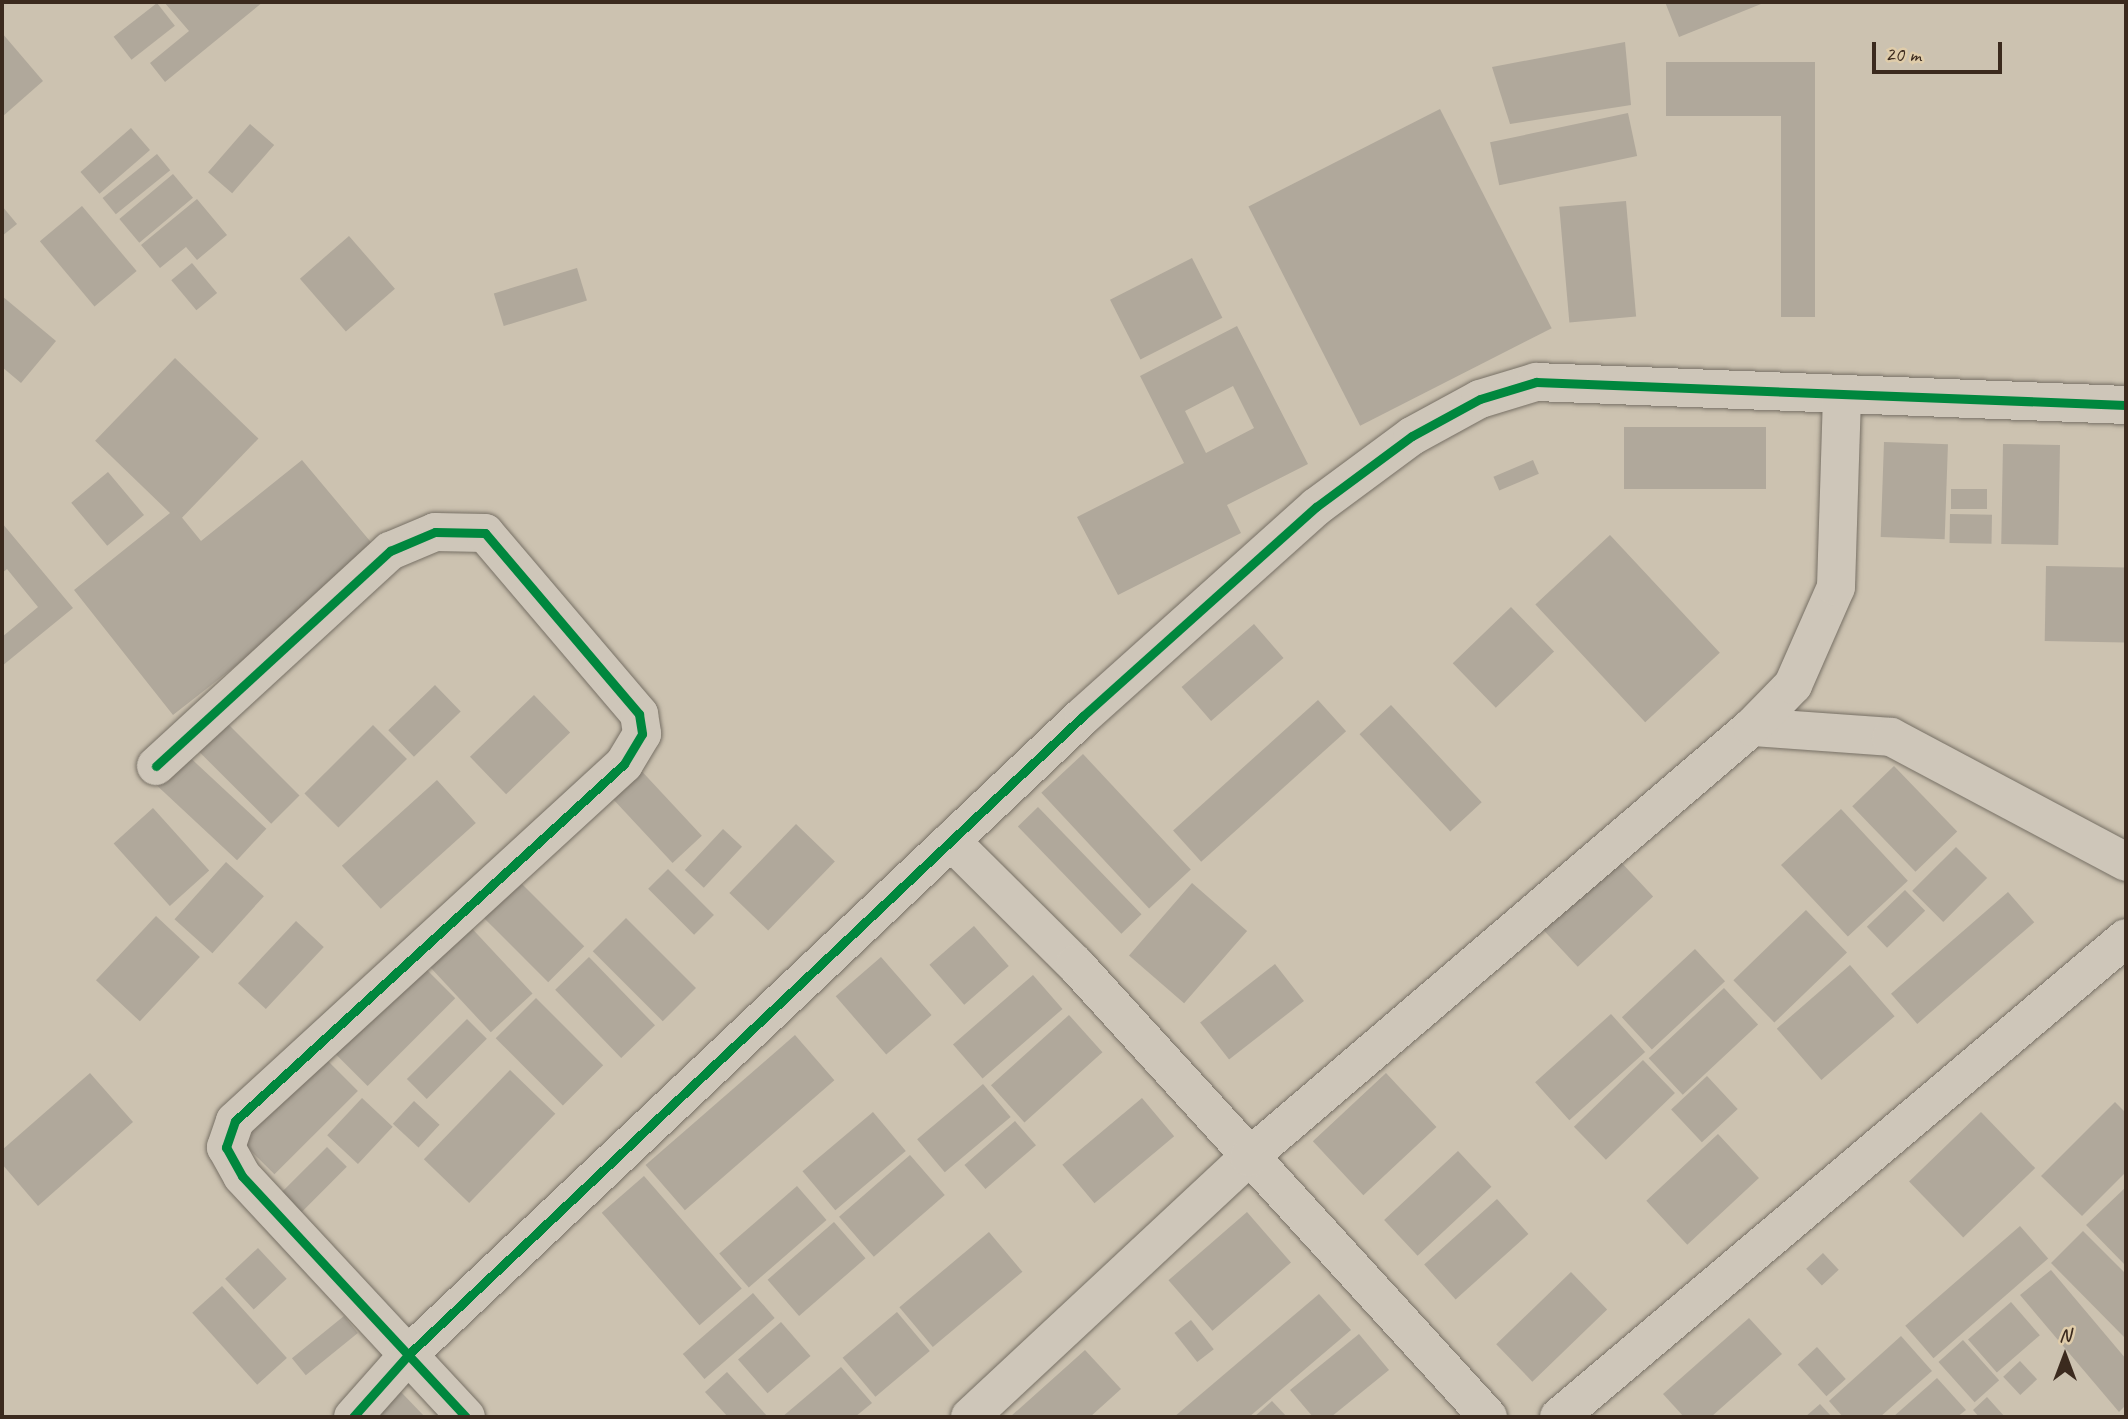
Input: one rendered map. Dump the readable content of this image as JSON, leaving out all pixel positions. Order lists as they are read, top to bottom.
{
  "scale_bar": "20 m",
  "north": "top"
}
